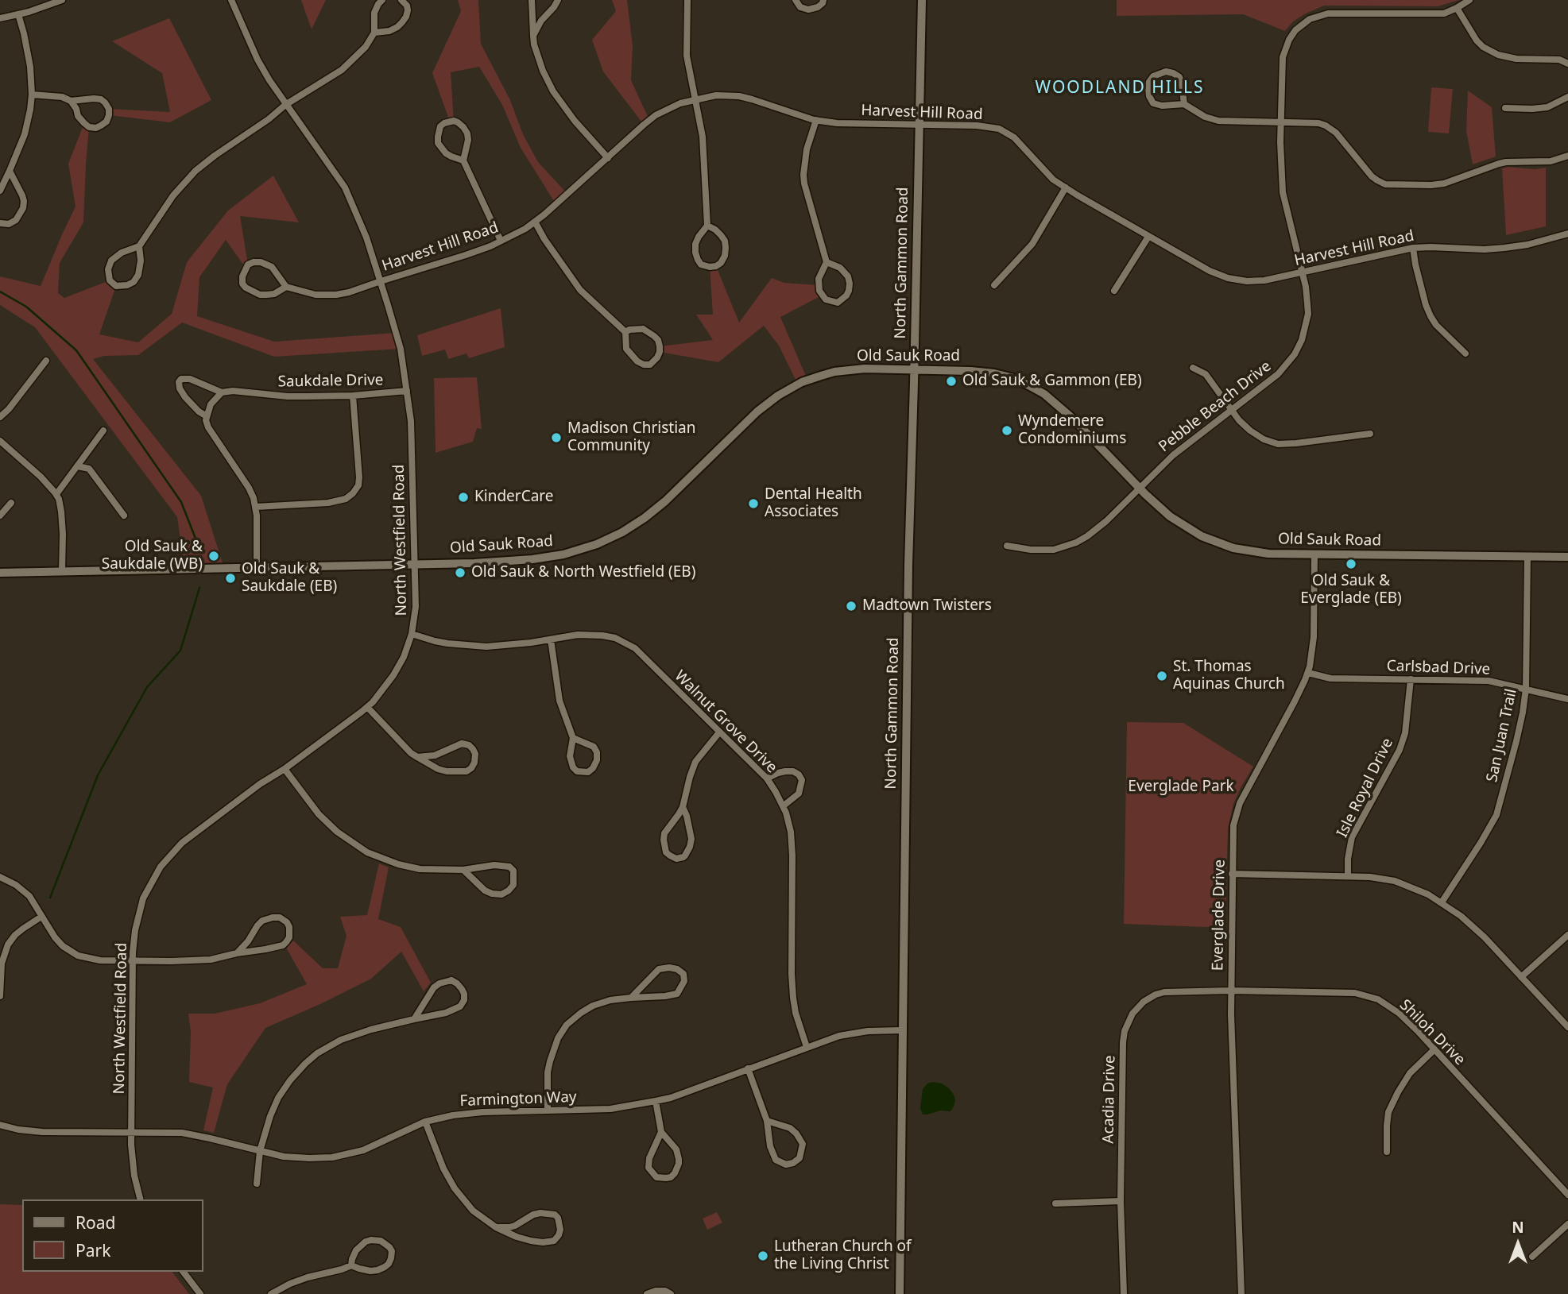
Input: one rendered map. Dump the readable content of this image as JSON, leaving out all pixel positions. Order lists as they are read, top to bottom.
{
  "streets": {
    "street": [
      "Harvest Hill Road",
      "North Gammon Road",
      "Old Sauk Road",
      "Saukdale Drive",
      "Pebble Beach Drive",
      "North Westfield Road",
      "Carlsbad Drive",
      "Walnut Grove Drive",
      "San Juan Trail",
      "Isle Royal Drive",
      "Everglade Drive",
      "Shiloh Drive",
      "Farmington Way",
      "Acadia Drive"
    ]
  },
  "crossings": [
    ["Harvest Hill Road", "North Gammon Road"],
    ["Harvest Hill Road", "Pebble Beach Drive"],
    ["Harvest Hill Road", "North Westfield Road"],
    ["North Gammon Road", "Old Sauk Road"],
    ["North Gammon Road", "Farmington Way"],
    ["Old Sauk Road", "Pebble Beach Drive"],
    ["Old Sauk Road", "North Westfield Road"],
    ["Old Sauk Road", "San Juan Trail"],
    ["Old Sauk Road", "Everglade Drive"],
    ["Saukdale Drive", "North Westfield Road"],
    ["North Westfield Road", "Walnut Grove Drive"],
    ["North Westfield Road", "Farmington Way"],
    ["Carlsbad Drive", "San Juan Trail"],
    ["Carlsbad Drive", "Isle Royal Drive"],
    ["Carlsbad Drive", "Everglade Drive"],
    ["Walnut Grove Drive", "Farmington Way"],
    ["Everglade Drive", "Shiloh Drive"],
    ["Everglade Drive", "Acadia Drive"],
    ["Shiloh Drive", "Acadia Drive"]
  ],
  "districts": ["WOODLAND HILLS"],
  "parks": ["Everglade Park"],
  "places": [
    "Old Sauk & Gammon (EB)",
    "Wyndemere Condominiums",
    "Madison Christian Community",
    "KinderCare",
    "Dental Health Associates",
    "Old Sauk & Saukdale (WB)",
    "Old Sauk & Everglade (EB)",
    "Old Sauk & North Westfield (EB)",
    "Old Sauk & Saukdale (EB)",
    "Madtown Twisters",
    "St. Thomas Aquinas Church",
    "Lutheran Church of the Living Christ"
  ],
  "legend": ["Road", "Park"],
  "north": "top"
}
